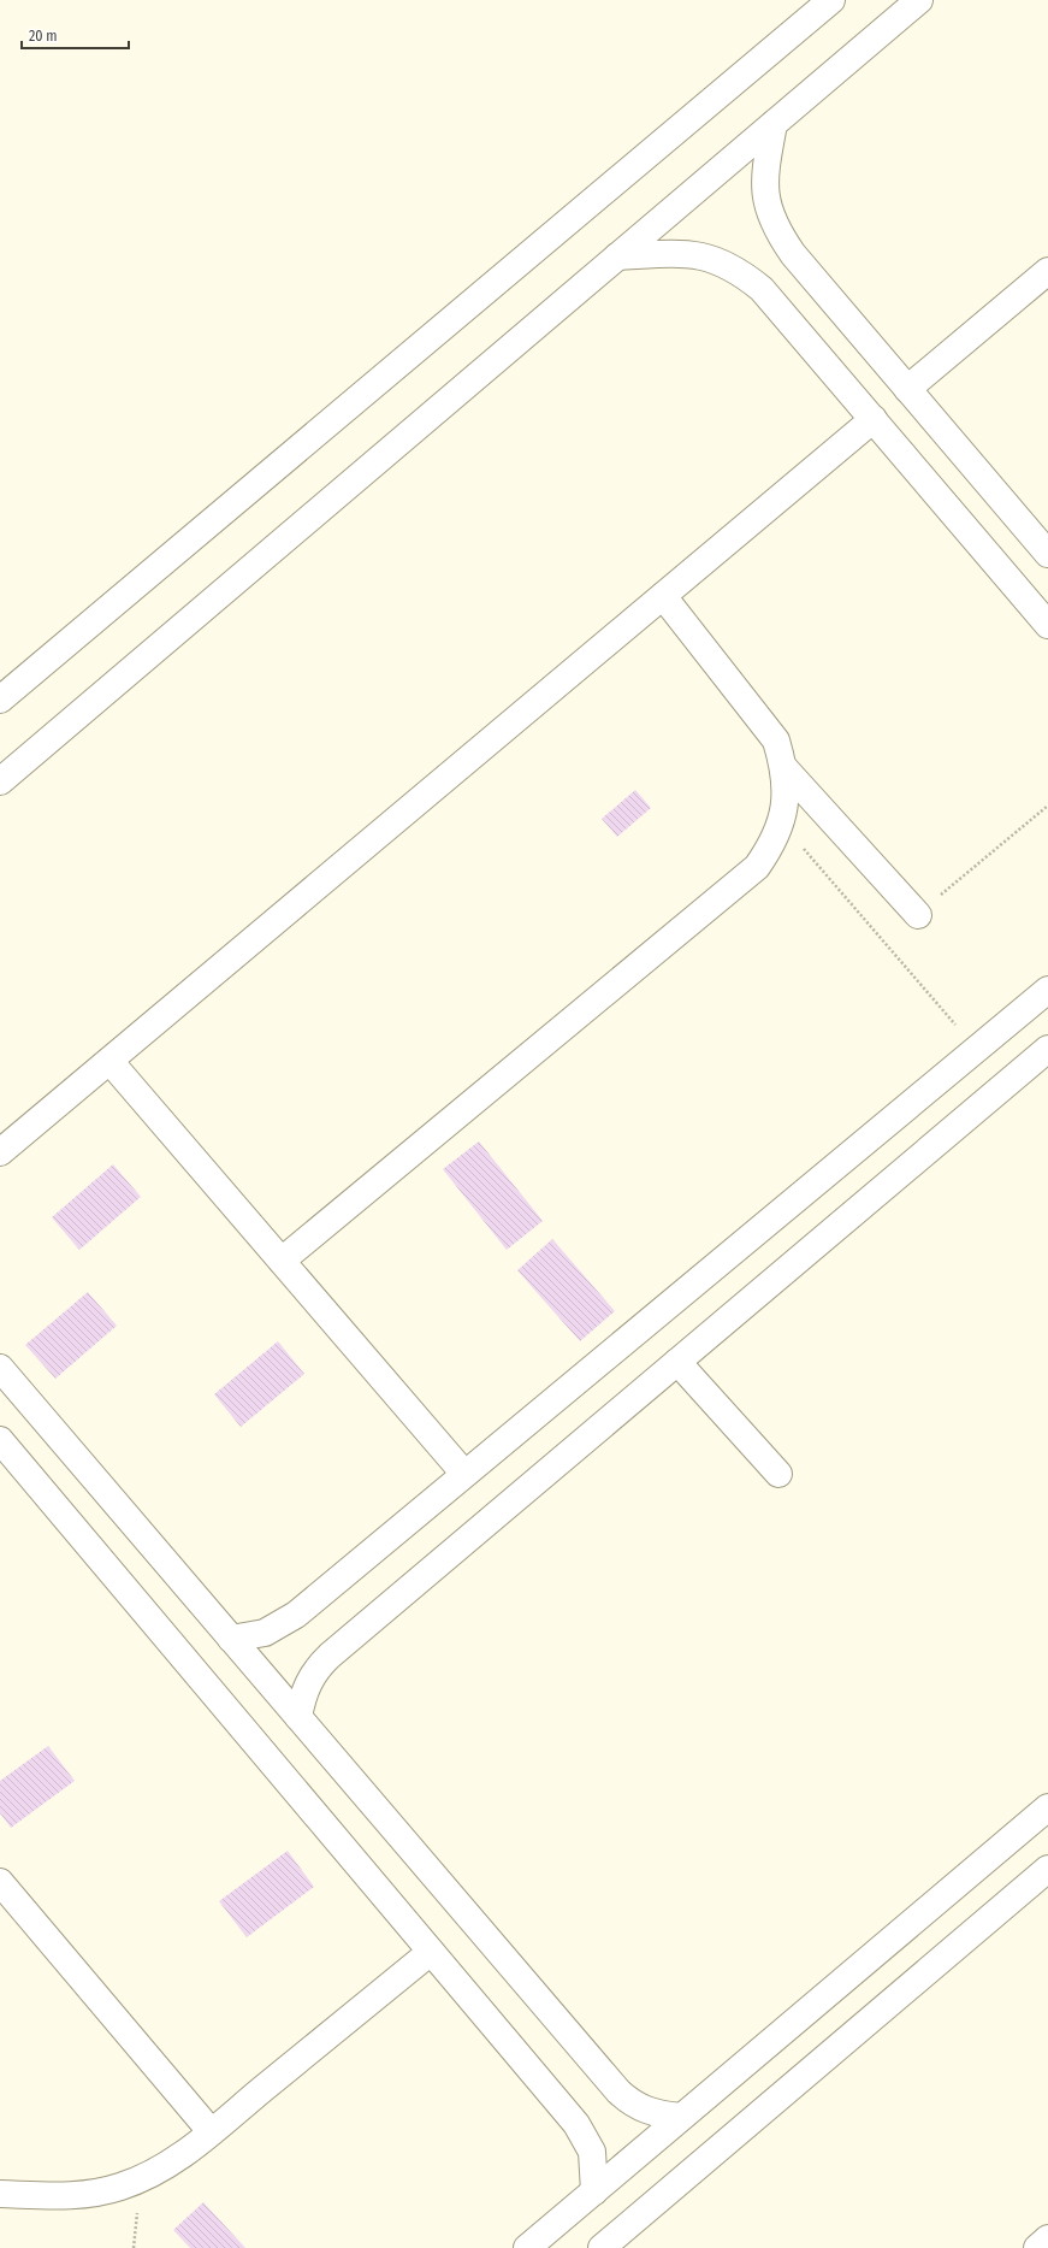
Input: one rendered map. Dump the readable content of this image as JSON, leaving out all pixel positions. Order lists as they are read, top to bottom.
{
  "scale_bar": "20 m"
}
